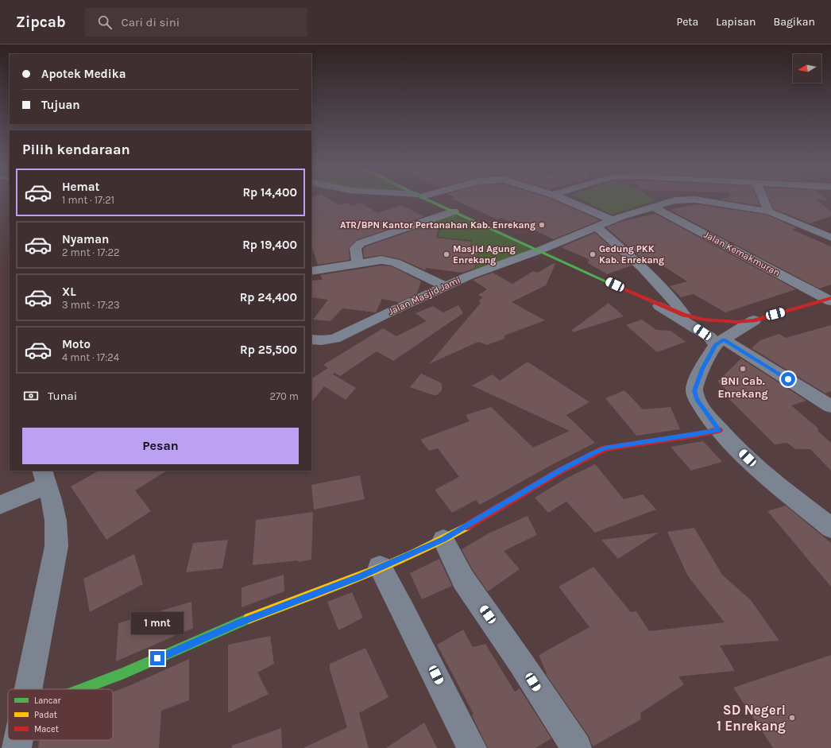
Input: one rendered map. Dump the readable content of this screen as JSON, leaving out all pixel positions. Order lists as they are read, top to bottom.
{
  "streets": {
    "street": ["Jalan Kemakmuran", "Jalan Masjid Jami"]
  },
  "crossings": [
    ["Jalan Kemakmuran", "Jalan Masjid Jami"]
  ],
  "places": [
    "ATR/BPN Kantor Pertanahan Kab. Enrekang",
    "Masjid Agung Enrekang",
    "Gedung PKK Kab. Enrekang",
    "BNI Cab. Enrekang",
    "SD Negeri 1 Enrekang"
  ],
  "legend": ["Lancar", "Padat", "Macet"],
  "north": "left",
  "page": {
    "header": "Zipcab",
    "search": "Cari di sini",
    "nav": ["Peta", "Lapisan", "Bagikan"],
    "banner": ["Apotek Medika", "Tujuan"],
    "heading": "Pilih kendaraan",
    "list": [
      {
        "name": "Hemat",
        "note": "1 mnt · 17:21",
        "value": "Rp 14,400"
      },
      {
        "name": "Nyaman",
        "note": "2 mnt · 17:22",
        "value": "Rp 19,400"
      },
      {
        "name": "XL",
        "note": "3 mnt · 17:23",
        "value": "Rp 24,400"
      },
      {
        "name": "Moto",
        "note": "4 mnt · 17:24",
        "value": "Rp 25,500"
      }
    ],
    "pay": ["Tunai", "270 m"],
    "buttons": "Pesan",
    "bubble": "1 mnt"
  }
}
